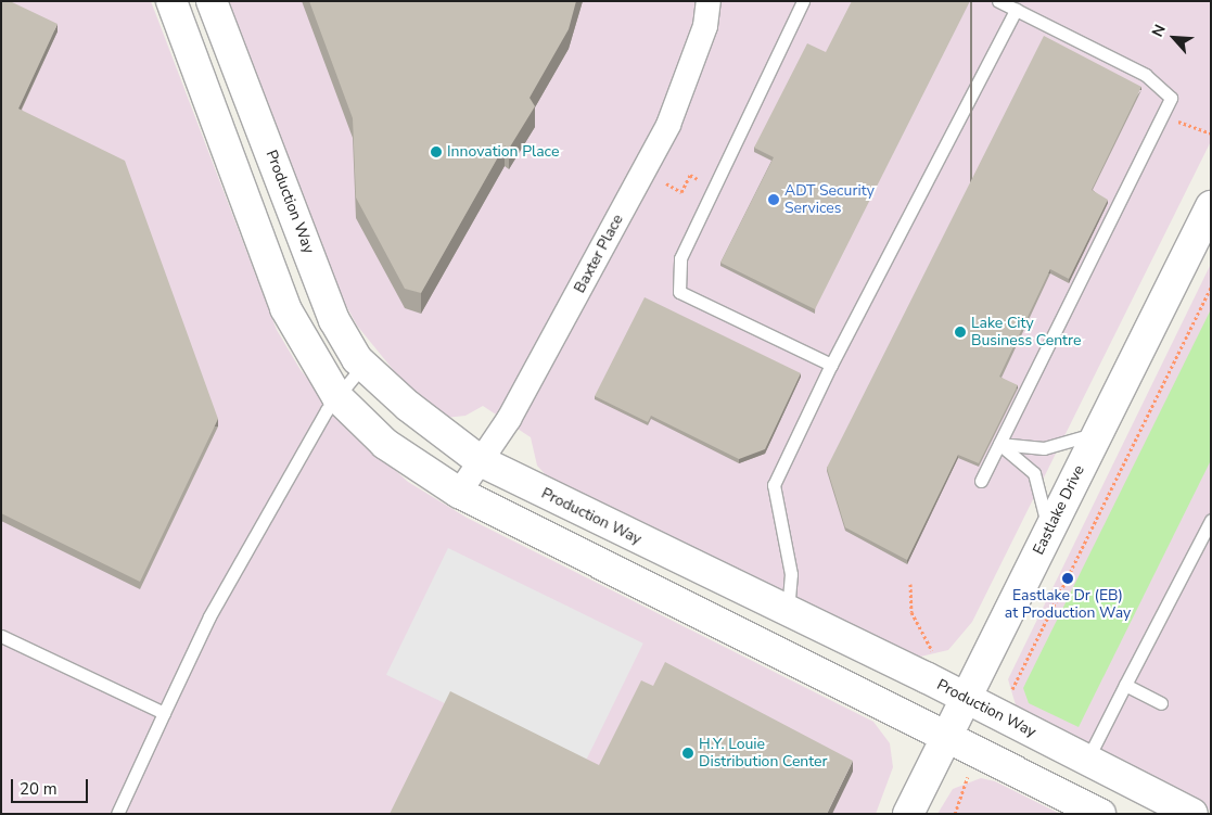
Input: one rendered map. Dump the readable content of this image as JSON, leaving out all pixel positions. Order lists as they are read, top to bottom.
{
  "streets": {
    "street": ["Production Way", "Baxter Place", "Eastlake Drive"]
  },
  "crossings": [
    ["Production Way", "Baxter Place"],
    ["Production Way", "Eastlake Drive"]
  ],
  "places": [
    "Innovation Place",
    "ADT Security Services",
    "Lake City Business Centre",
    "Eastlake Dr (EB) at Production Way",
    "H.Y. Louie Distribution Center"
  ],
  "scale_bar": "20 m",
  "north": "top left"
}
